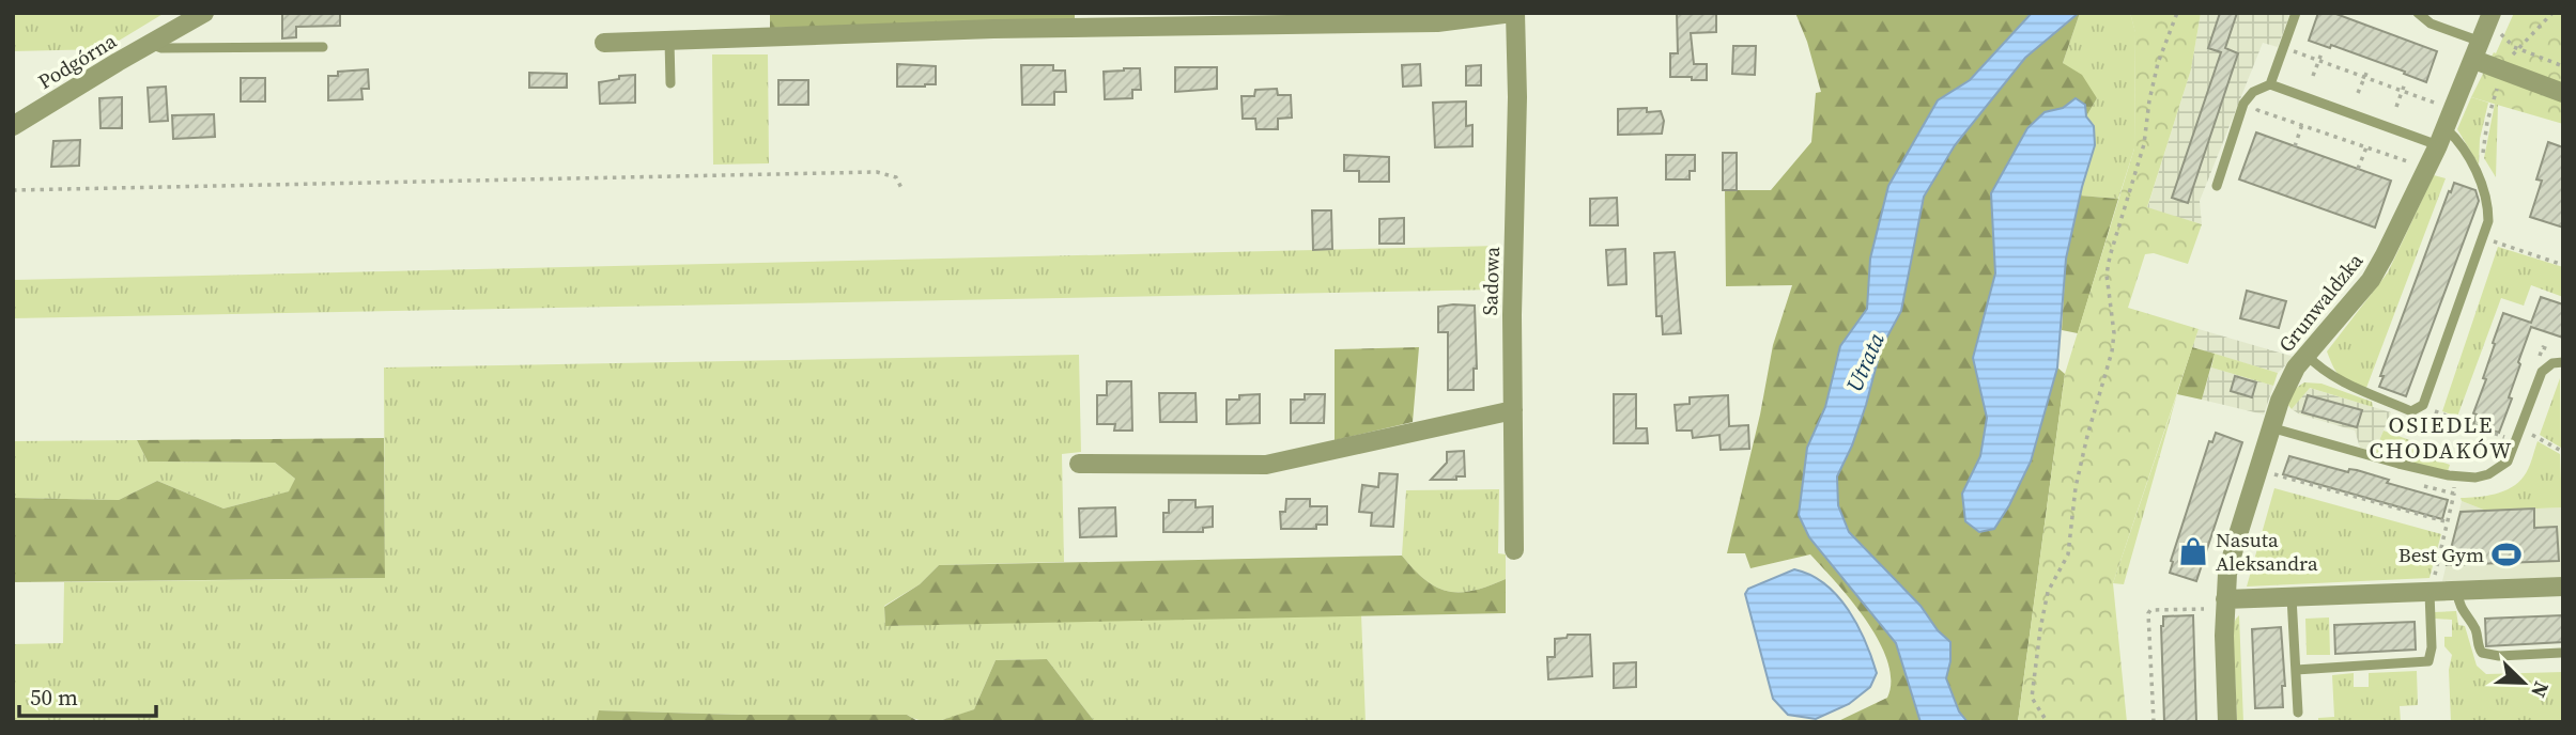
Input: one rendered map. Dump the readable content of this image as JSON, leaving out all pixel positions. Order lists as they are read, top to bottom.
{
  "streets": {
    "street": ["Podgórna", "Sadowa", "Grunwaldzka"]
  },
  "districts": ["OSIEDLE CHODAKÓW"],
  "water": ["Utrata"],
  "places": {
    "shop": ["Nasuta Aleksandra"],
    "sports": ["Best Gym"]
  },
  "scale_bar": "50 m",
  "north": "bottom right"
}
